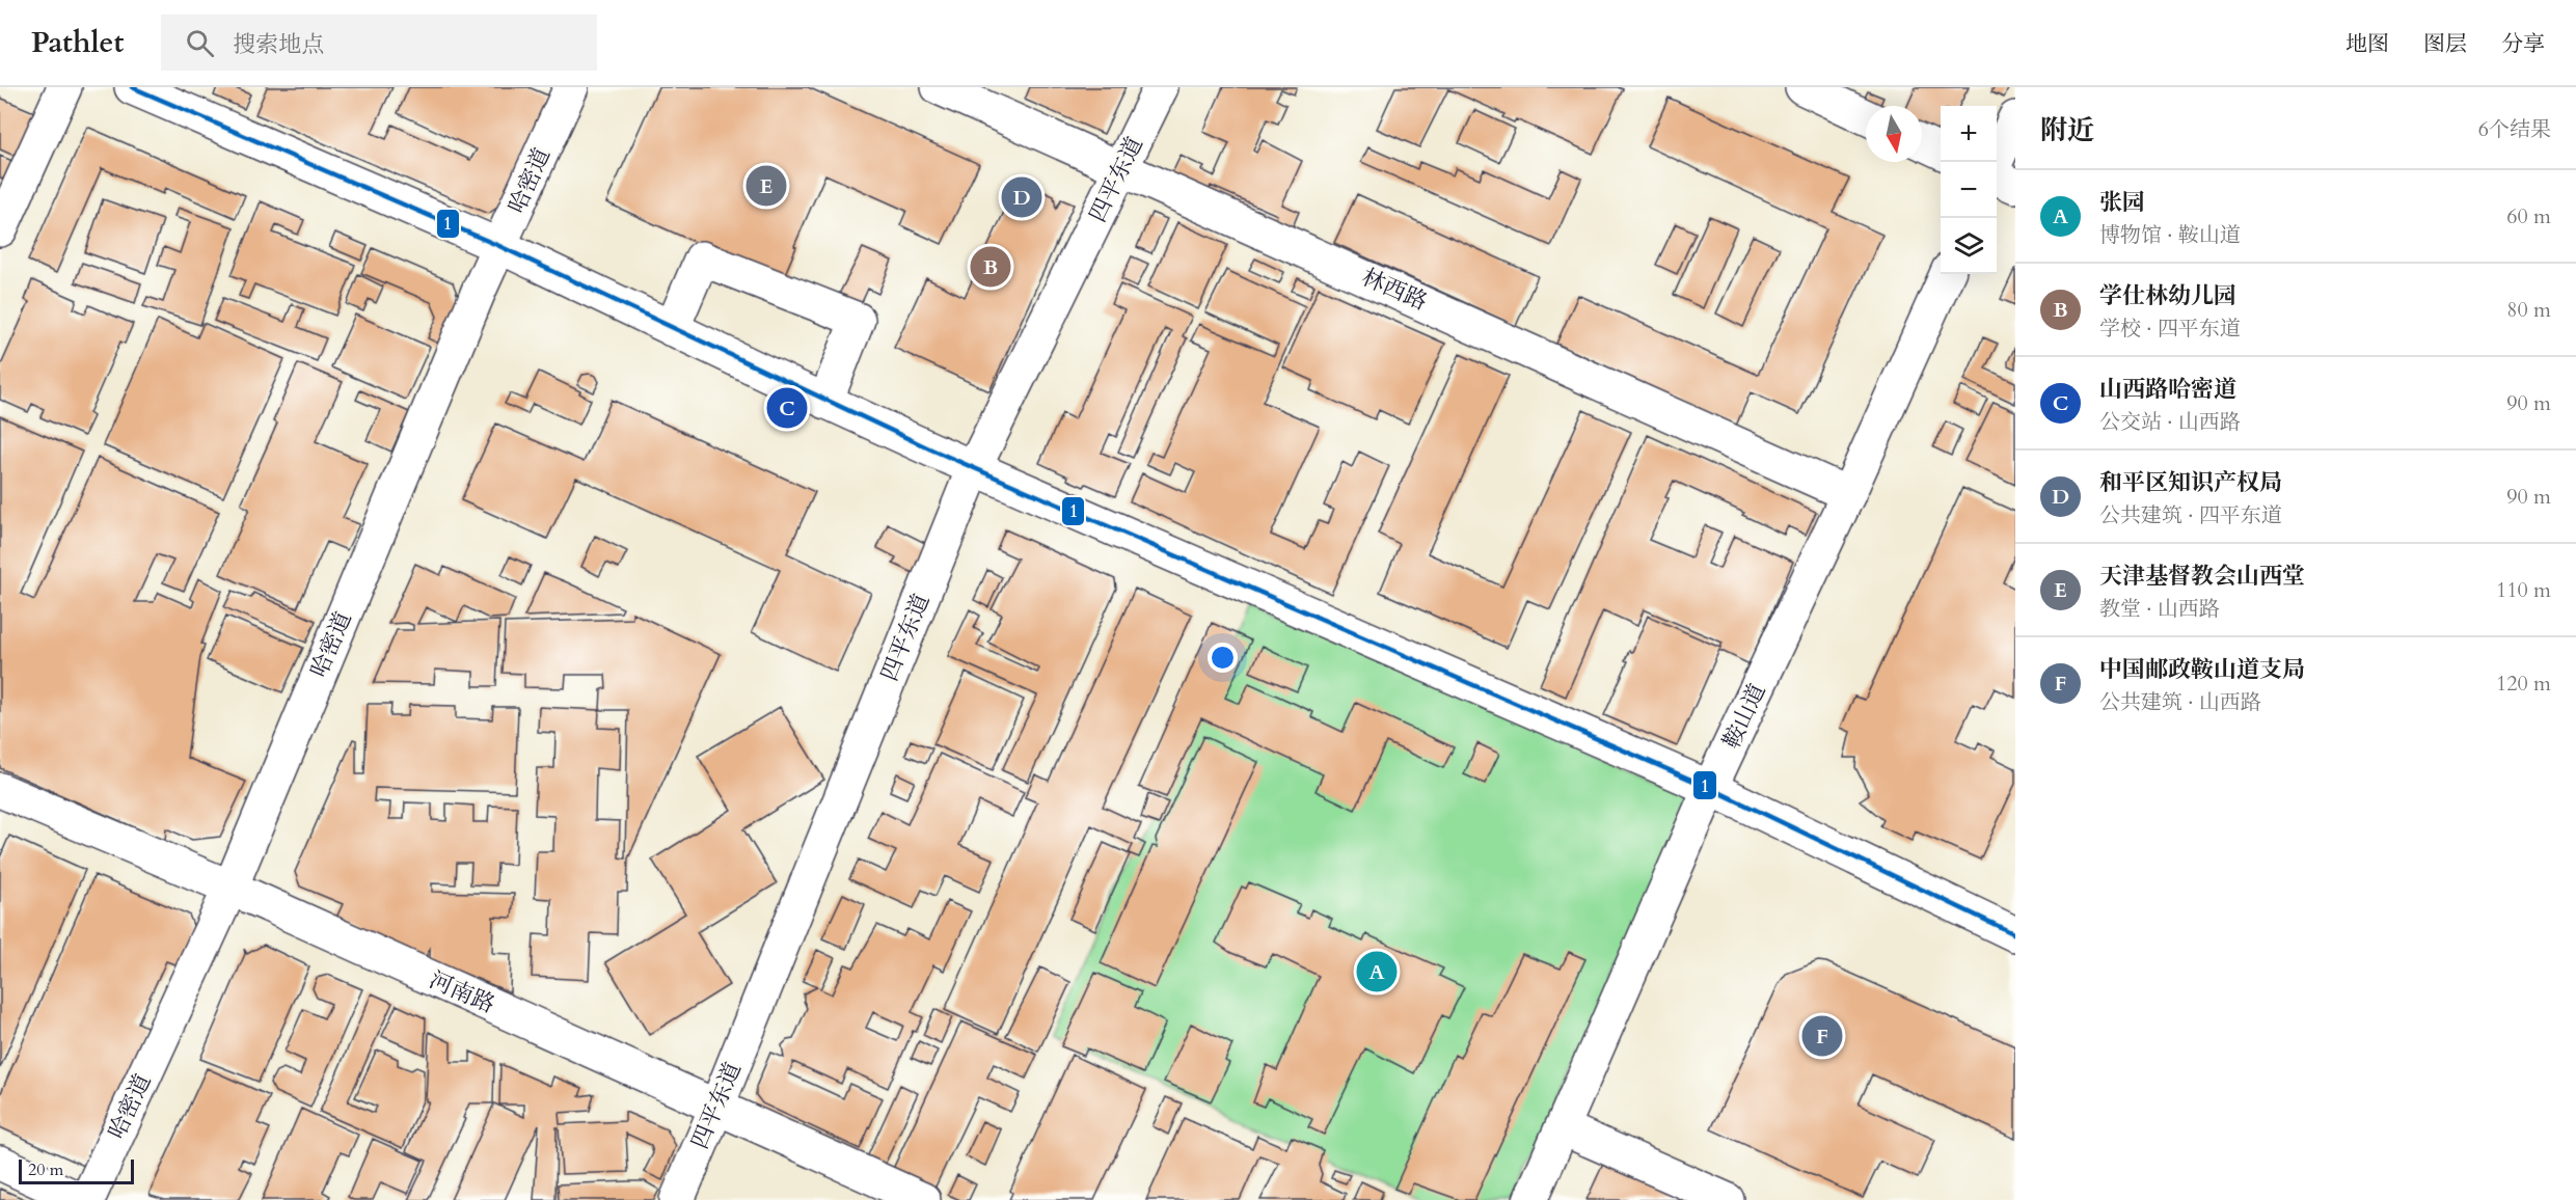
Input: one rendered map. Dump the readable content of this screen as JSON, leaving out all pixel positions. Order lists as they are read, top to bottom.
{
  "streets": {
    "street": [
      "四平东道",
      "哈密道",
      "林西路",
      "鞍山道",
      "河南路"
    ]
  },
  "crossings": [
    ["四平东道", "林西路"],
    ["四平东道", "河南路"],
    ["哈密道", "河南路"],
    ["林西路", "鞍山道"]
  ],
  "lines": ["transit line 1"],
  "scale_bar": "20 m",
  "north": "bottom",
  "page": {
    "header": "Pathlet",
    "search": "搜索地点",
    "nav": ["地图", "图层", "分享"],
    "heading": ["附近", "6个结果"],
    "map_buttons": ["+", "−"],
    "pins": [
      "E",
      "D",
      "B",
      "C",
      "A",
      "F"
    ],
    "list": [
      {
        "mark": "A",
        "name": "张园",
        "note": "博物馆 · 鞍山道",
        "value": "60 m"
      },
      {
        "mark": "B",
        "name": "学仕林幼儿园",
        "note": "学校 · 四平东道",
        "value": "80 m"
      },
      {
        "mark": "C",
        "name": "山西路哈密道",
        "note": "公交站 · 山西路",
        "value": "90 m"
      },
      {
        "mark": "D",
        "name": "和平区知识产权局",
        "note": "公共建筑 · 四平东道",
        "value": "90 m"
      },
      {
        "mark": "E",
        "name": "天津基督教会山西堂",
        "note": "教堂 · 山西路",
        "value": "110 m"
      },
      {
        "mark": "F",
        "name": "中国邮政鞍山道支局",
        "note": "公共建筑 · 山西路",
        "value": "120 m"
      }
    ],
    "scale": "20 m"
  }
}
